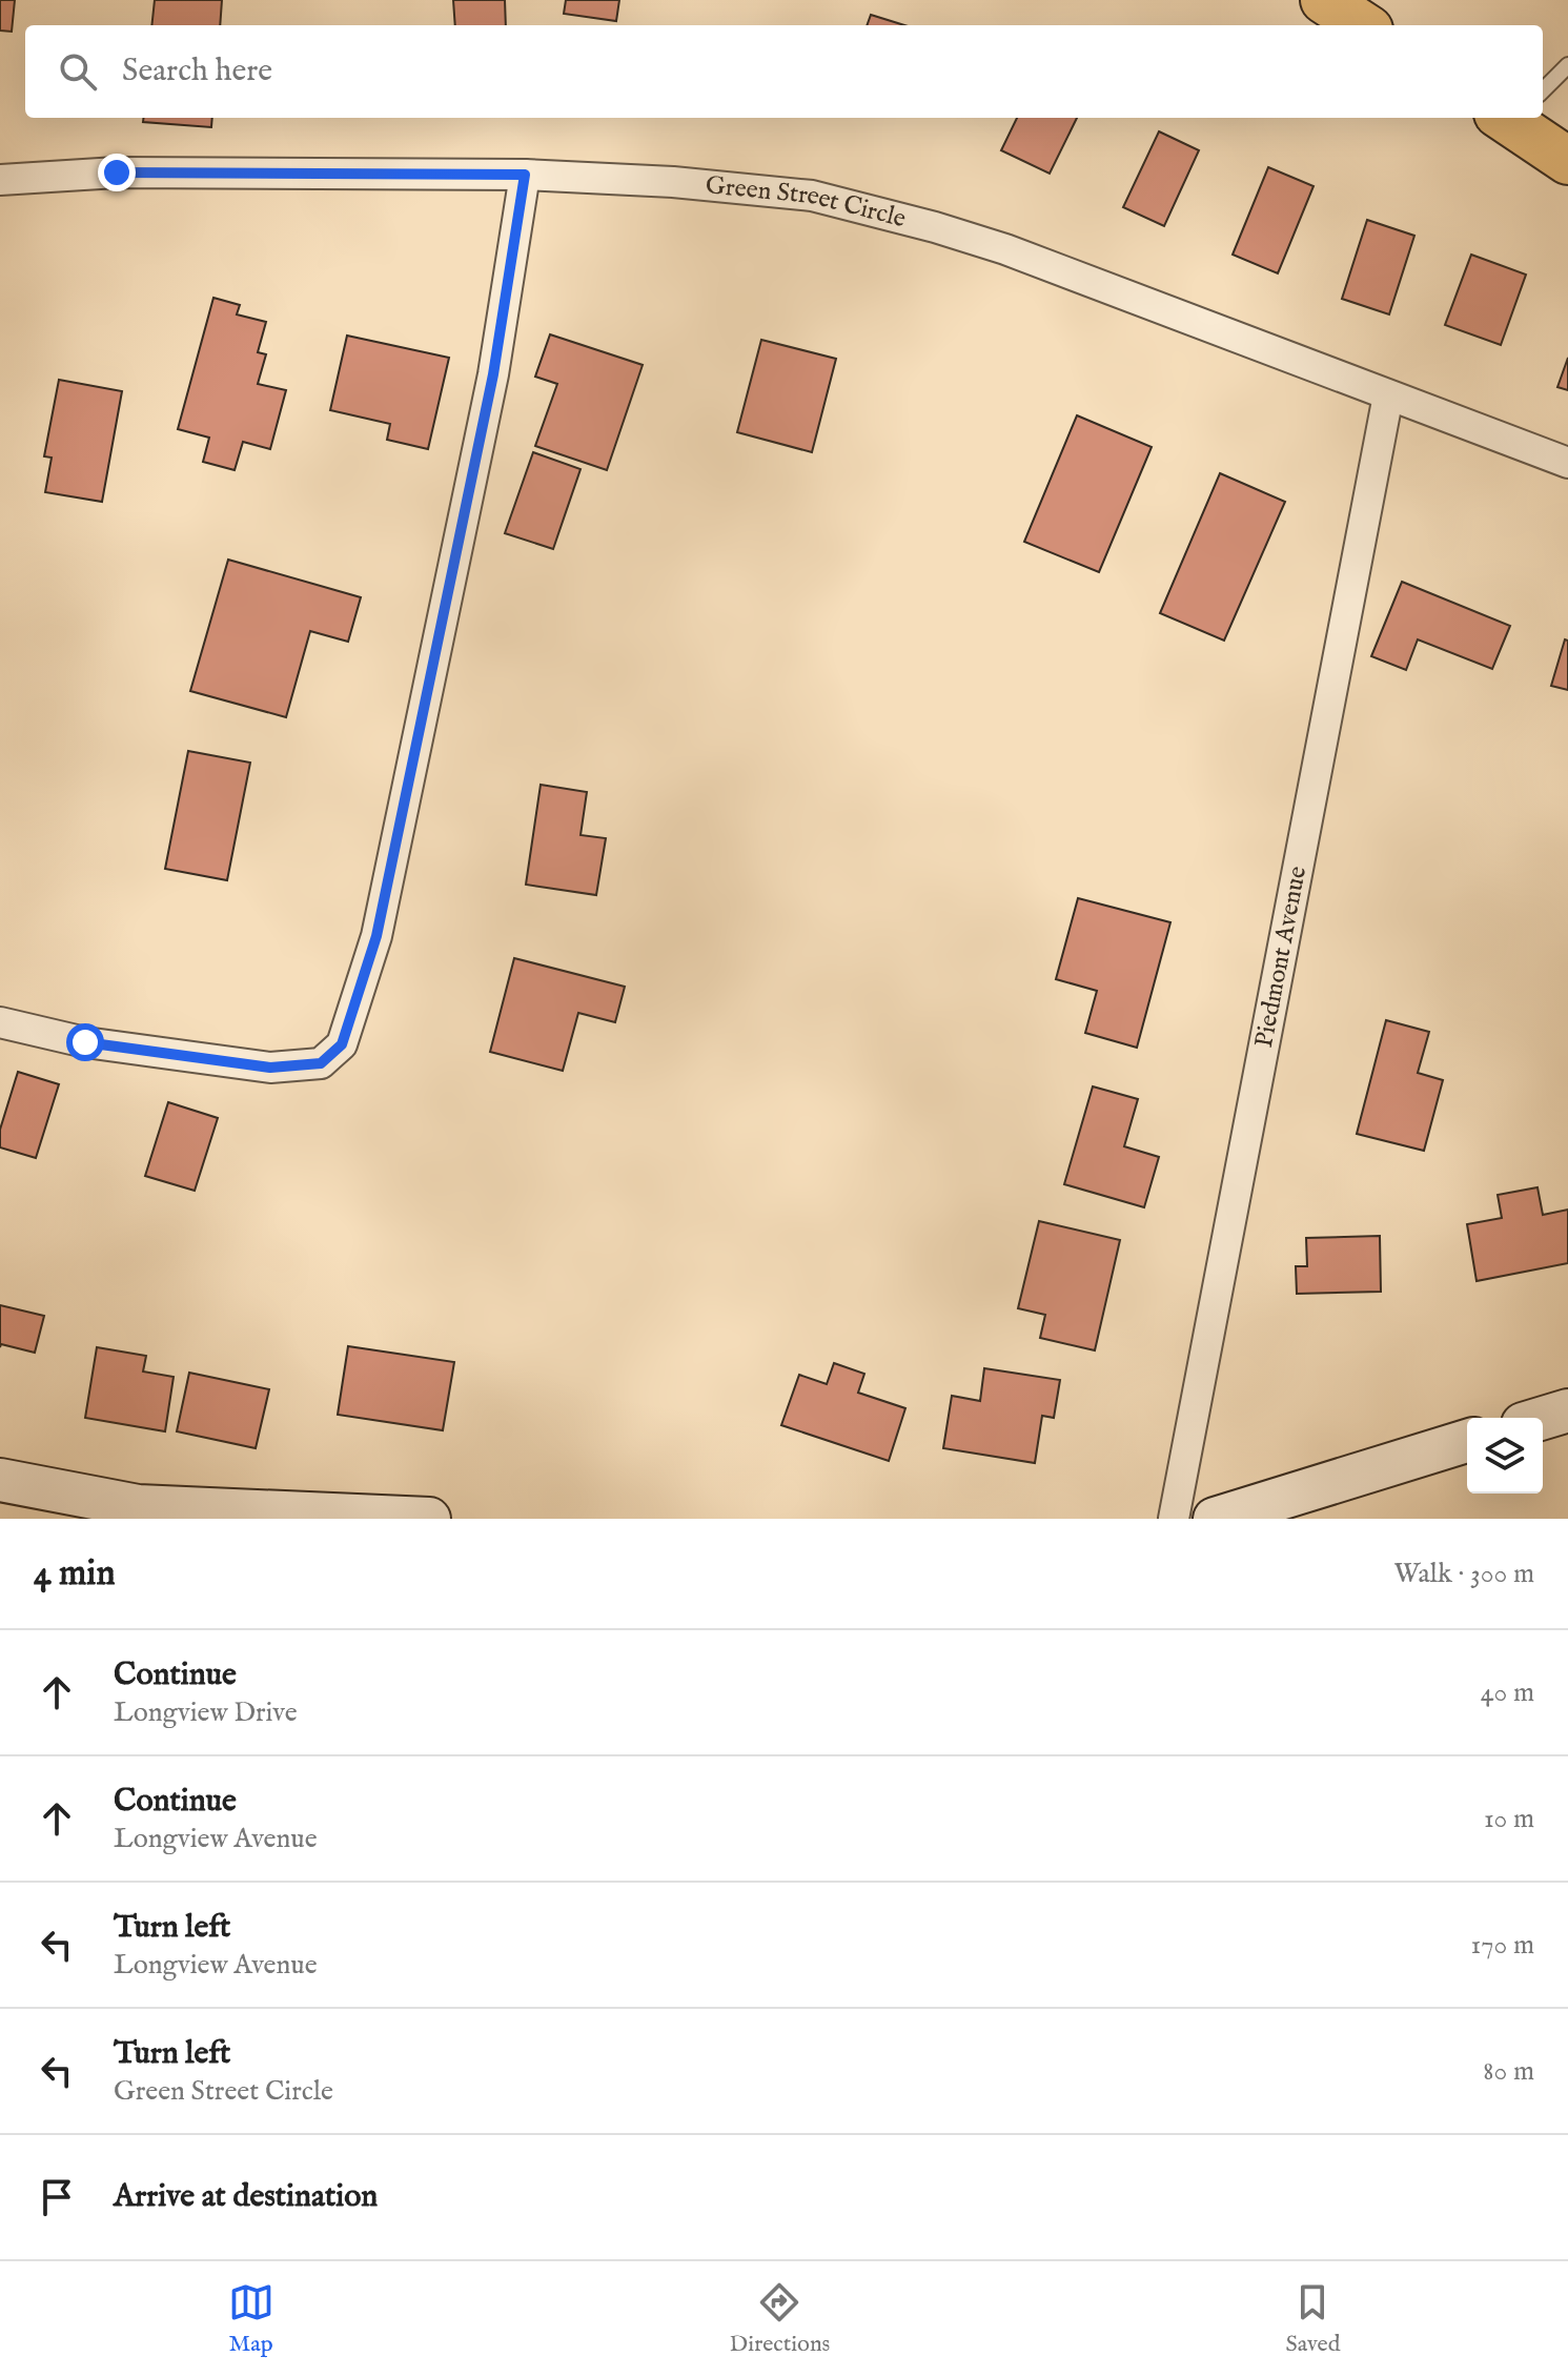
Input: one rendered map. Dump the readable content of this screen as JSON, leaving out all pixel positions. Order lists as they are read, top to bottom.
{
  "streets": {
    "street": ["Green Street Circle", "Piedmont Avenue"]
  },
  "crossings": [
    ["Green Street Circle", "Piedmont Avenue"]
  ],
  "page": {
    "search": "Search here",
    "heading": ["4 min", "Walk · 300 m"],
    "list": [
      ["Continue", "Longview Drive", "40 m"],
      ["Continue", "Longview Avenue", "10 m"],
      ["Turn left", "Longview Avenue", "170 m"],
      ["Turn left", "Green Street Circle", "80 m"],
      "Arrive at destination"
    ],
    "nav": ["Map", "Directions", "Saved"]
  }
}
